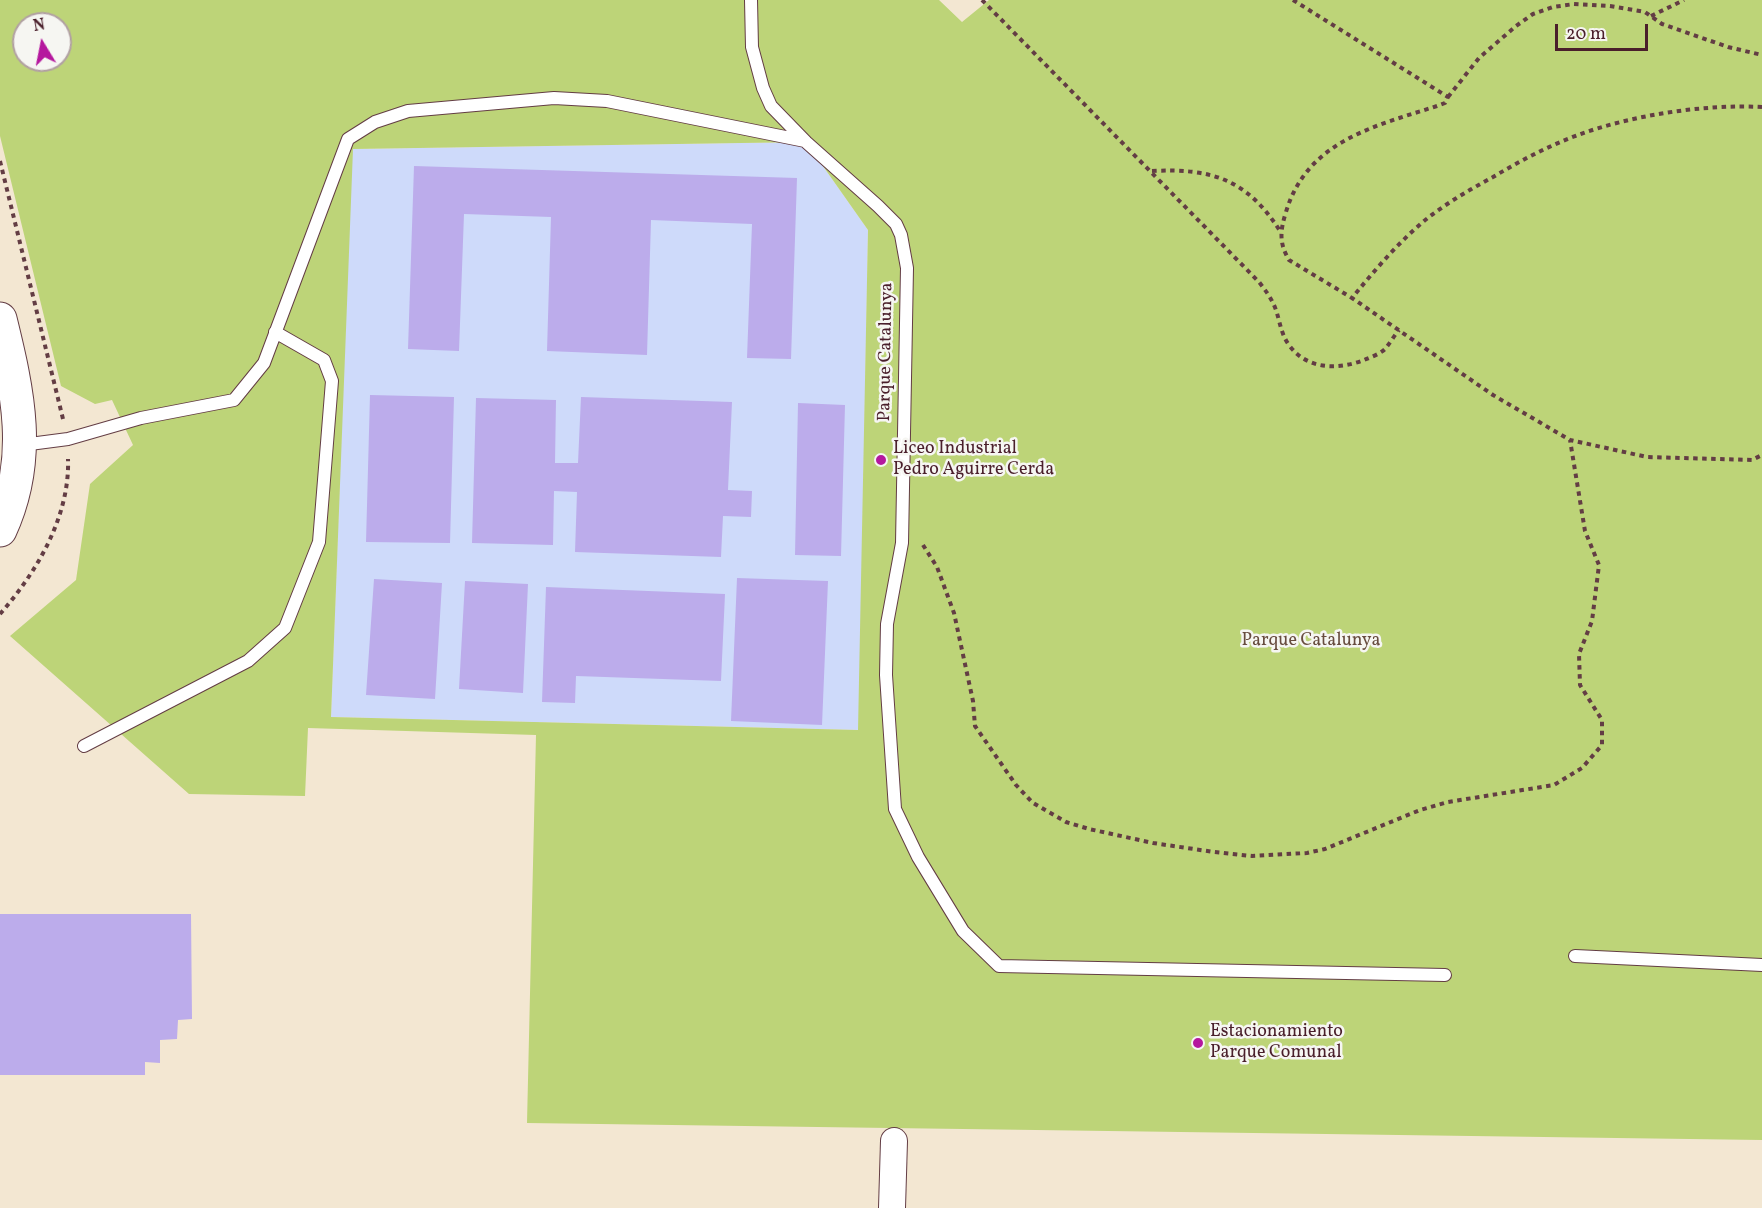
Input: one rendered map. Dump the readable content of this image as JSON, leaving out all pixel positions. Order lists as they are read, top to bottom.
{
  "streets": {
    "lane": ["Parque Catalunya"]
  },
  "parks": ["Parque Catalunya"],
  "places": ["Liceo Industrial Pedro Aguirre Cerda", "Estacionamiento Parque Comunal"],
  "scale_bar": "20 m",
  "north": "top"
}
